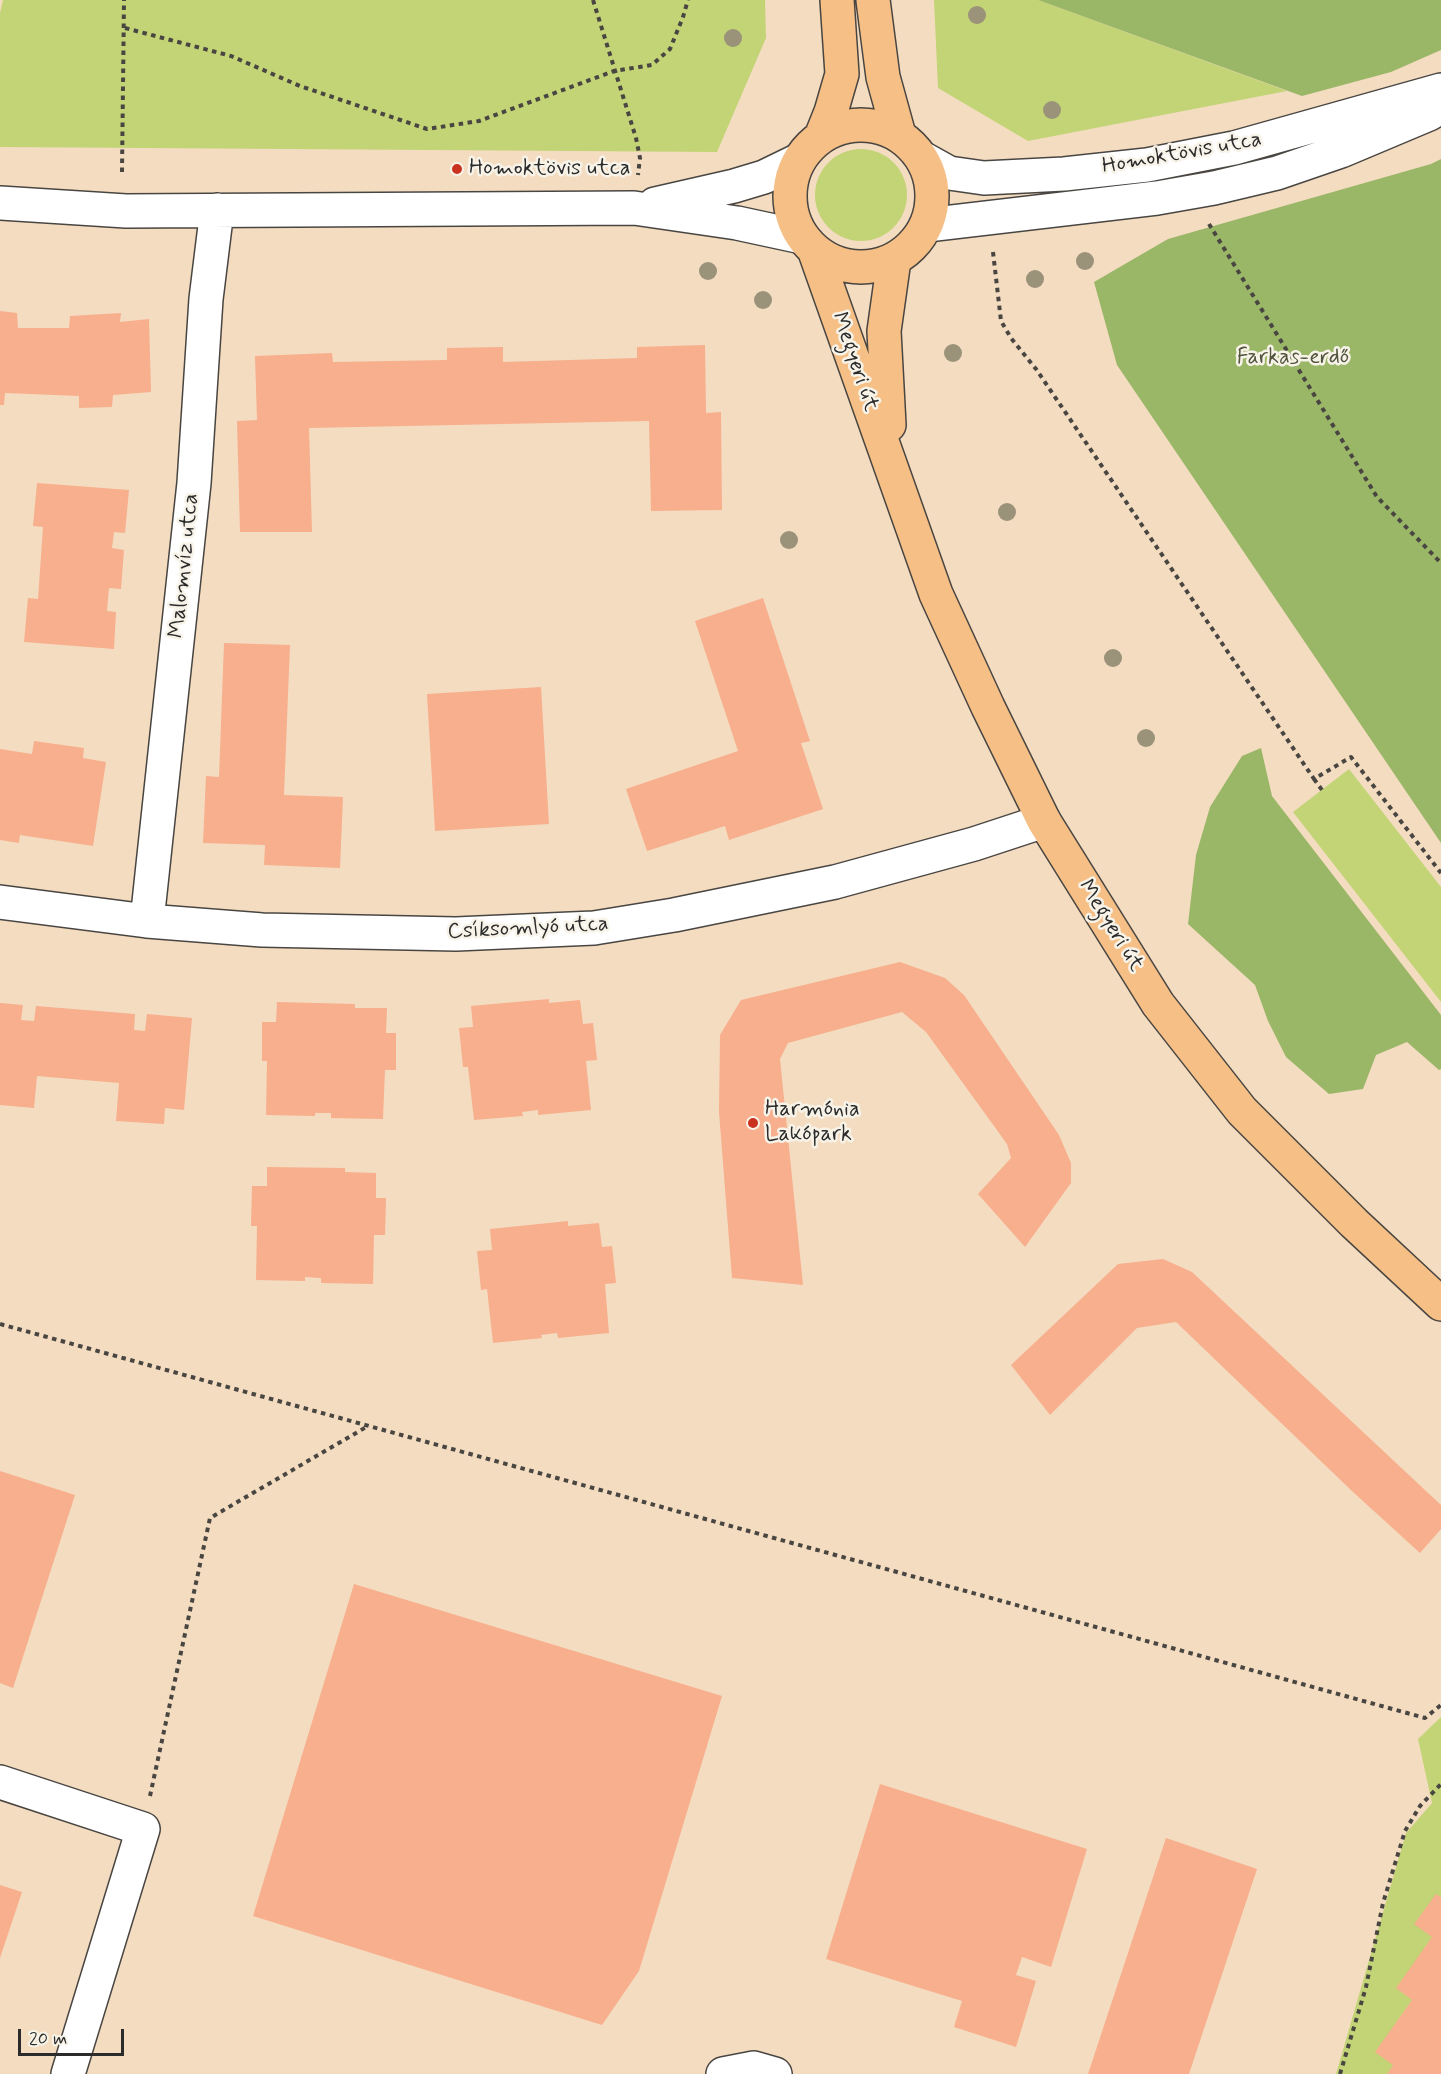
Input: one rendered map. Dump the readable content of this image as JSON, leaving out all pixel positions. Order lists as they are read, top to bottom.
{
  "streets": {
    "main road": ["Megyeri út"],
    "street": ["Homoktövis utca", "Malomvíz utca", "Csíksomlyó utca"]
  },
  "crossings": [
    ["Homoktövis utca", "Megyeri út"],
    ["Megyeri út", "Csíksomlyó utca"],
    ["Malomvíz utca", "Csíksomlyó utca"]
  ],
  "parks": ["Farkas-erdő"],
  "places": ["Homoktövis utca", "Harmónia Lakópark"],
  "scale_bar": "20 m"
}
